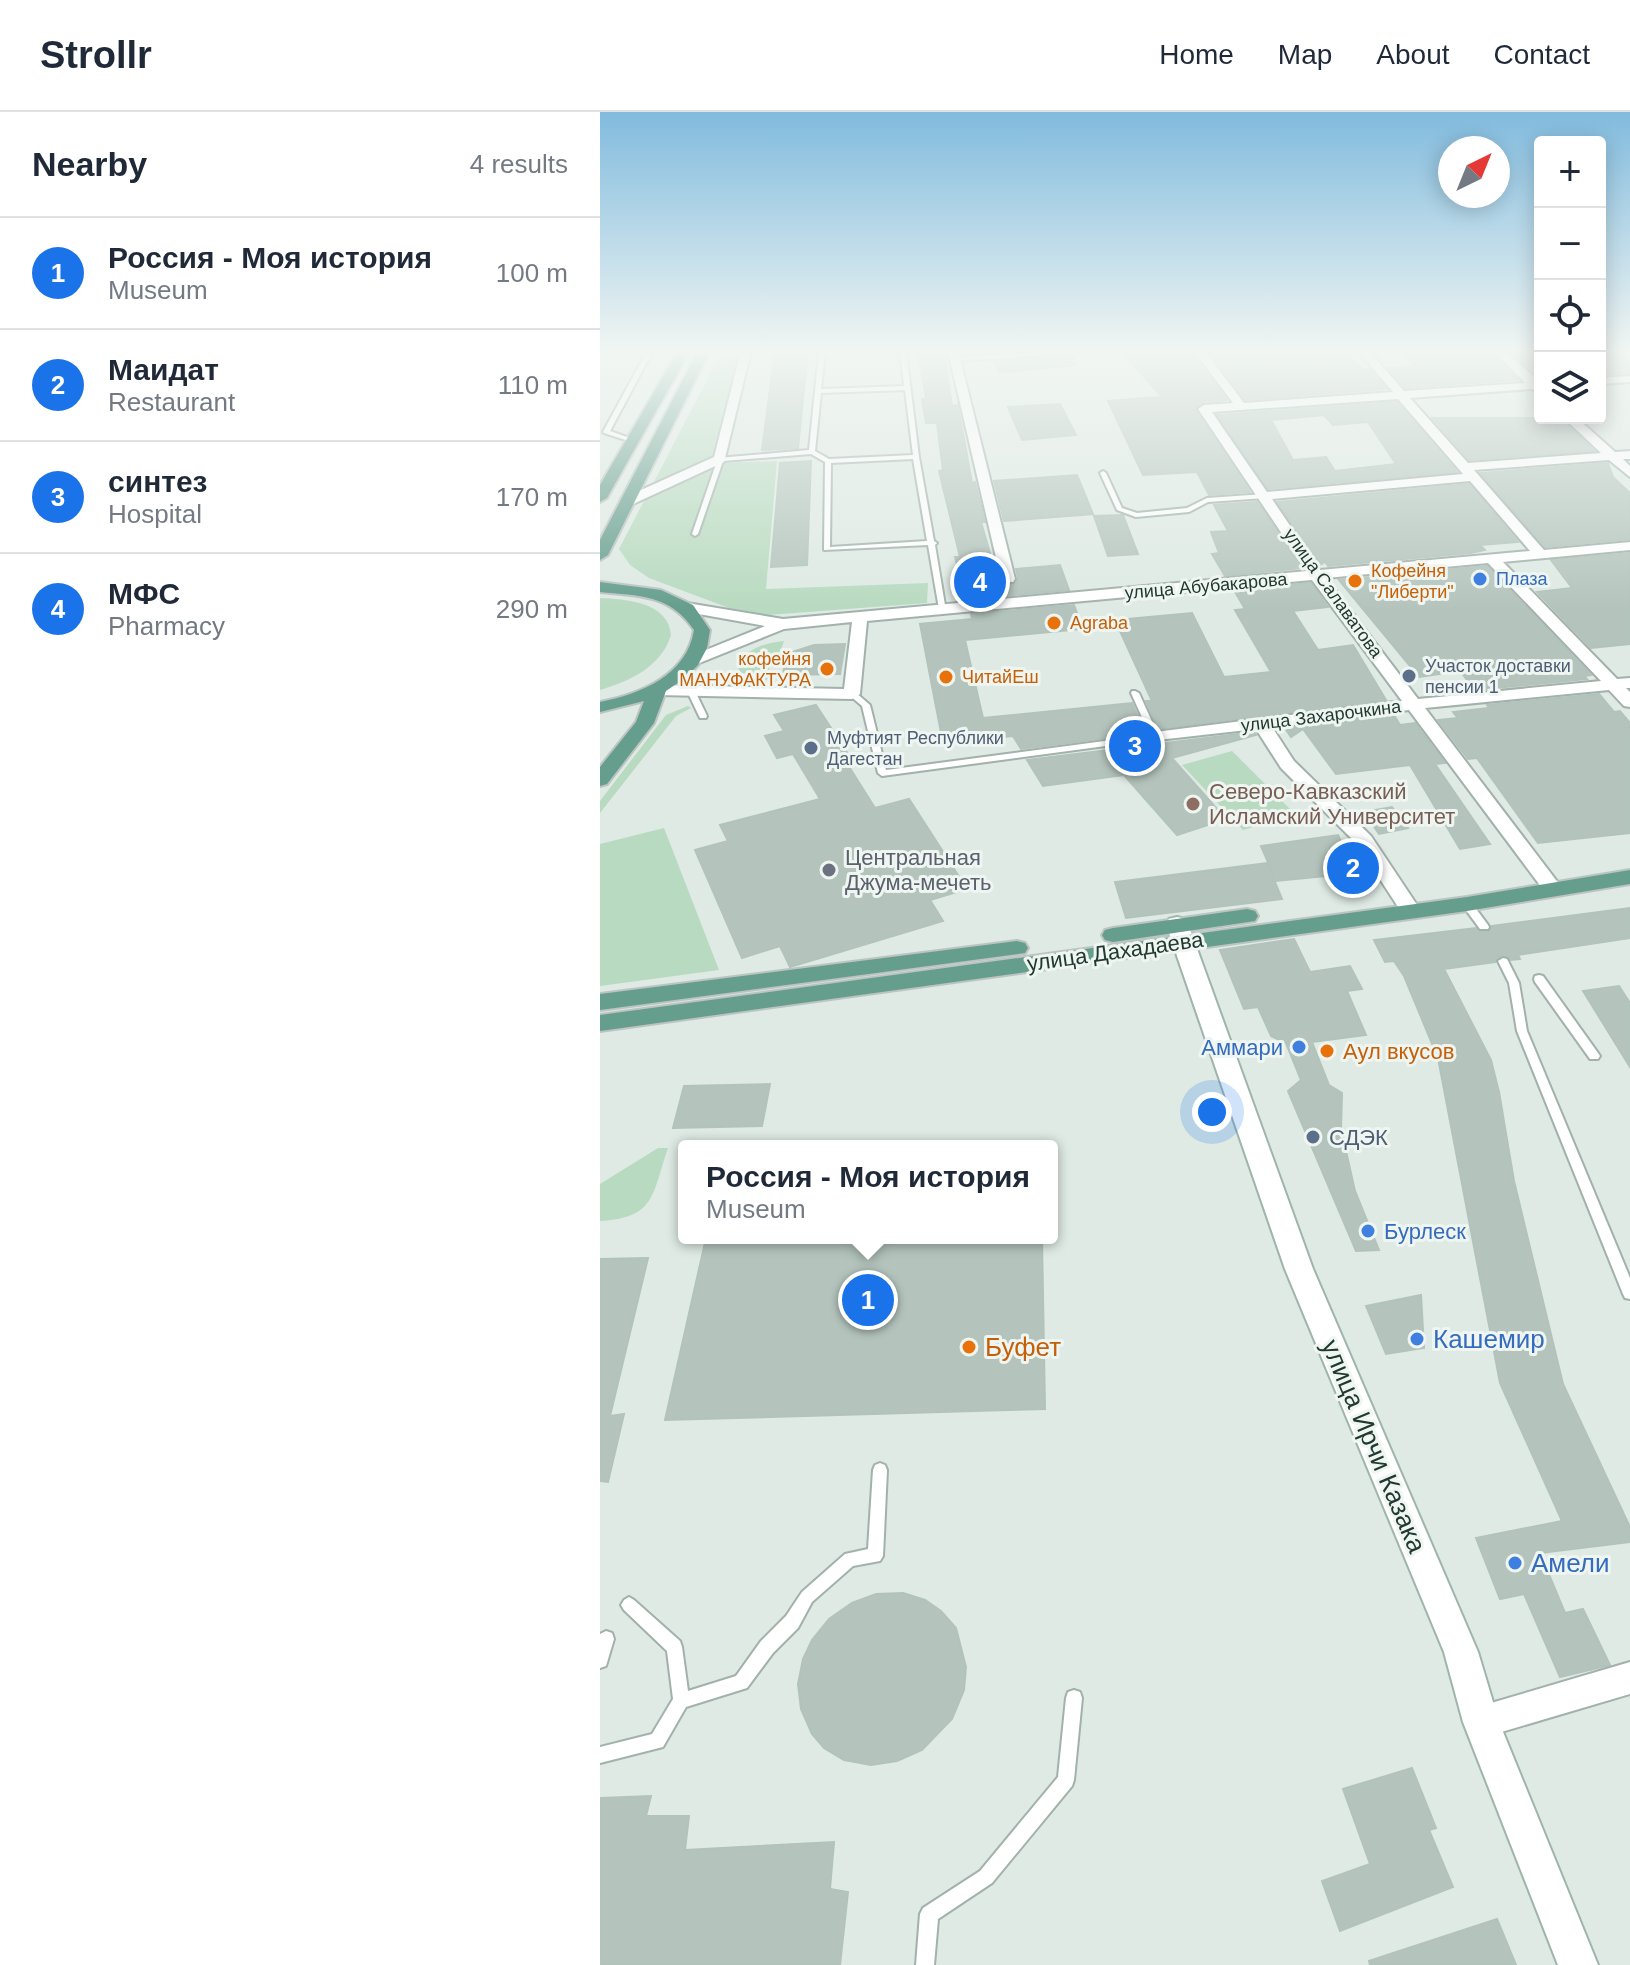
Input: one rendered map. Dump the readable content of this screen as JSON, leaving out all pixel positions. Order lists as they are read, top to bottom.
{
  "streets": {
    "main road": ["улица Абубакарова", "улица Дахадаева", "улица Ирчи Казака"],
    "street": ["улица Салаватова", "улица Захарочкина"]
  },
  "crossings": [
    ["улица Абубакарова", "улица Салаватова"],
    ["улица Салаватова", "улица Захарочкина"],
    ["улица Салаватова", "улица Дахадаева"],
    ["улица Дахадаева", "улица Ирчи Казака"]
  ],
  "places": [
    "Плаза",
    "Кофейня \"Либерти\"",
    "Agraba",
    "кофейня МАНУФАКТУРА",
    "Участок доставки пенсии 1",
    "ЧитайЕш",
    "Муфтият Республики Дагестан",
    "Северо-Кавказский Исламский Университет",
    "Центральная Джума-мечеть",
    "Аммари",
    "Аул вкусов",
    "СДЭК",
    "Бурлеск",
    "Кашемир",
    "Буфет",
    "Амели"
  ],
  "north": "top right",
  "page": {
    "header": "Strollr",
    "nav": [
      "Home",
      "Map",
      "About",
      "Contact"
    ],
    "heading": ["Nearby", "4 results"],
    "map_buttons": ["+", "−"],
    "list": [
      {
        "mark": "1",
        "name": "Россия - Моя история",
        "note": "Museum",
        "value": "100 m"
      },
      {
        "mark": "2",
        "name": "Маидат",
        "note": "Restaurant",
        "value": "110 m"
      },
      {
        "mark": "3",
        "name": "синтез",
        "note": "Hospital",
        "value": "170 m"
      },
      {
        "mark": "4",
        "name": "МФС",
        "note": "Pharmacy",
        "value": "290 m"
      }
    ],
    "pins": [
      "4",
      "3",
      "2",
      "1"
    ],
    "popup": ["Россия - Моя история", "Museum"]
  }
}
